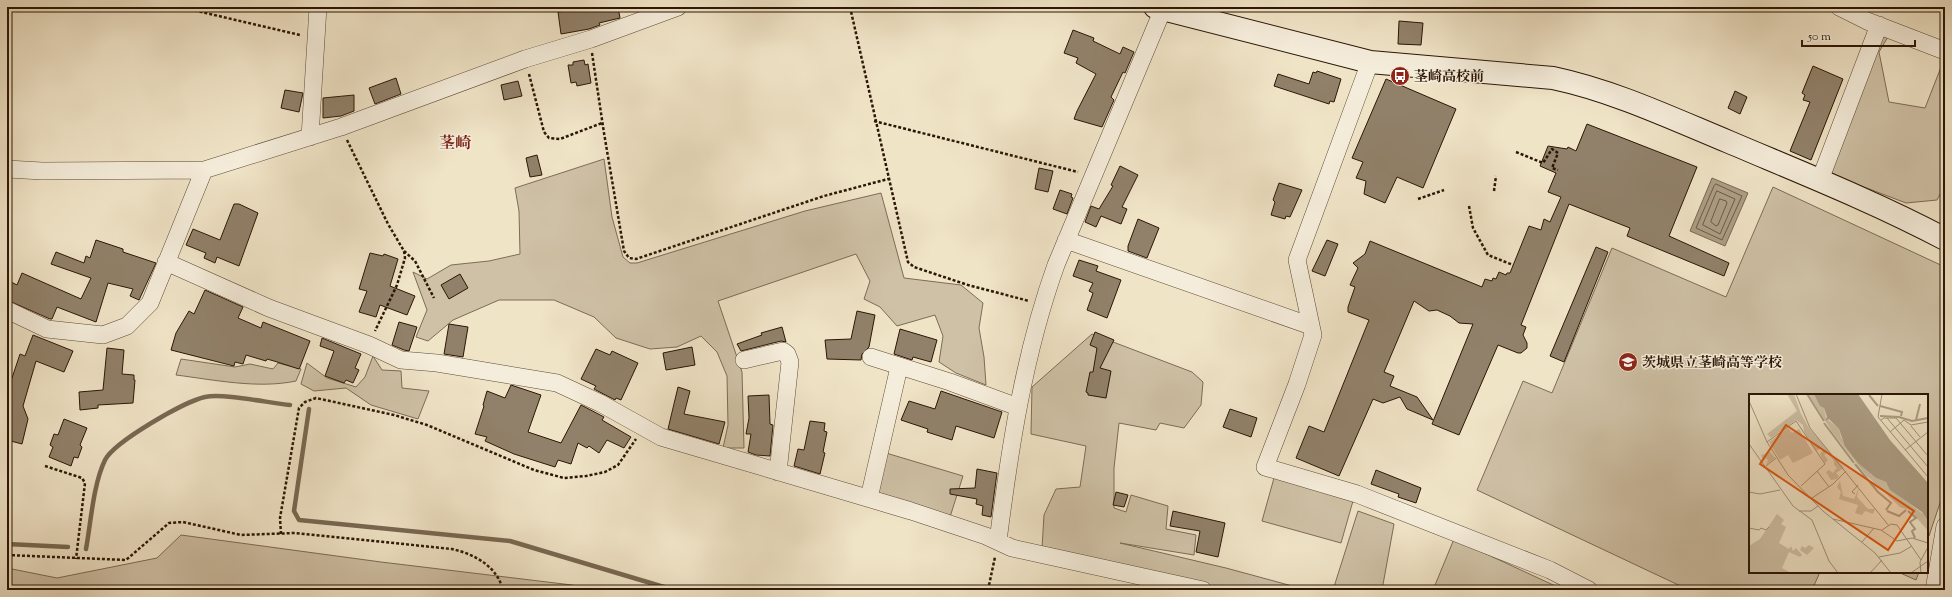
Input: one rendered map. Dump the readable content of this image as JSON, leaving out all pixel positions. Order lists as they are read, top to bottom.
{
  "districts": ["茎崎"],
  "places": {
    "bus stop": ["茎崎高校前"],
    "school or university": ["茨城県立茎崎高等学校"]
  },
  "scale_bar": "50 m"
}
